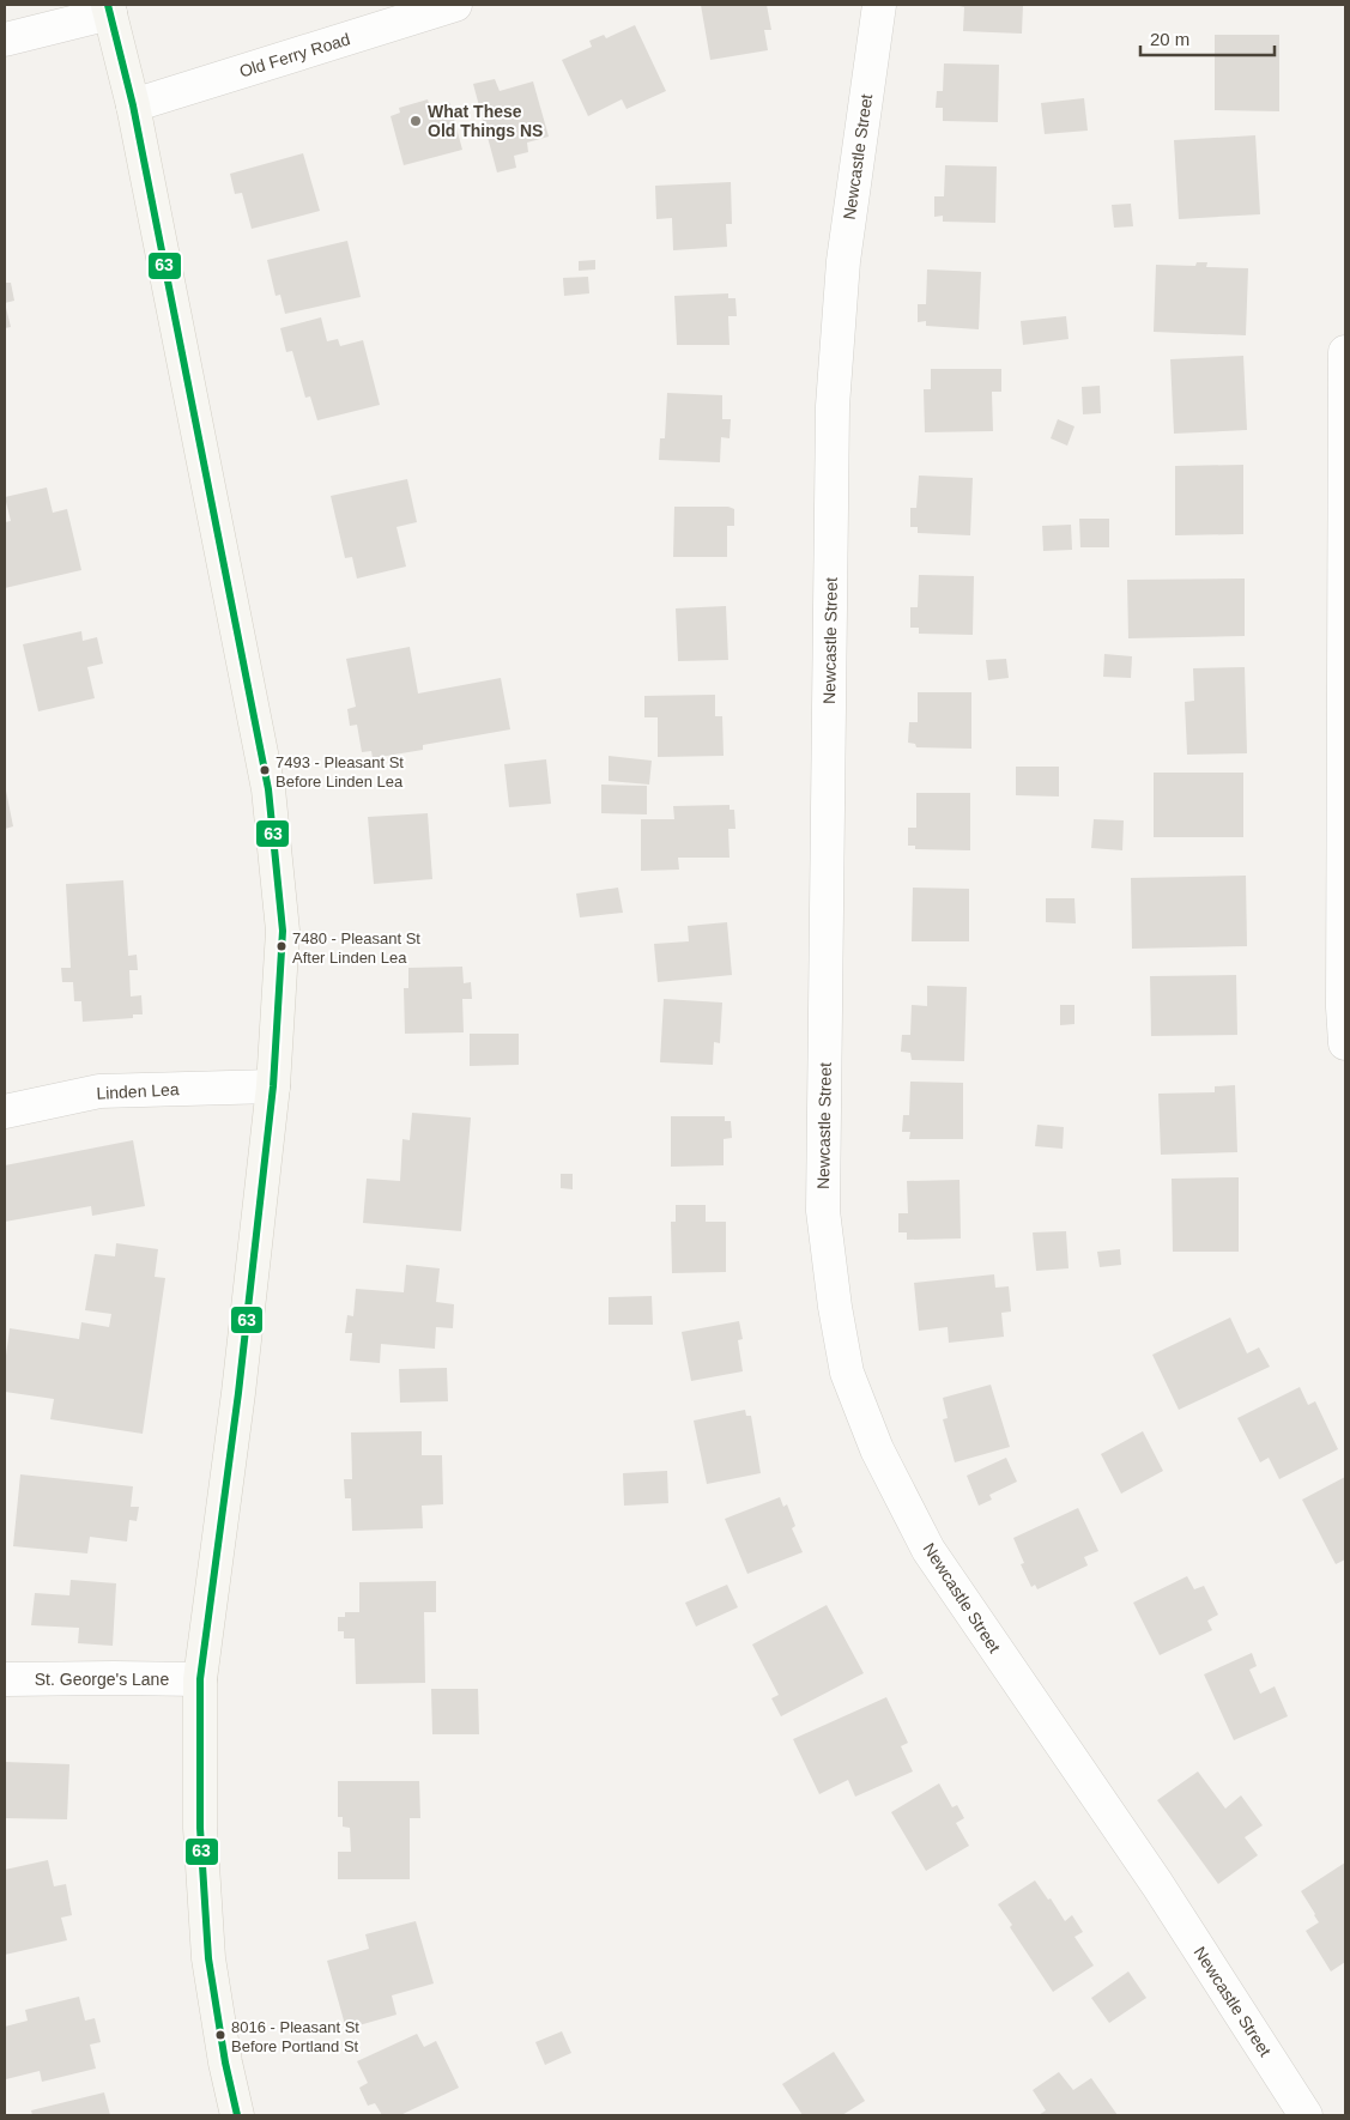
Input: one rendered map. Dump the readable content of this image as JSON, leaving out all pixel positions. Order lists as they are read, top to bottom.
{
  "streets": {
    "street": [
      "Old Ferry Road",
      "Newcastle Street",
      "Linden Lea",
      "St. George's Lane"
    ]
  },
  "places": [
    "What These Old Things NS",
    "7493 - Pleasant St Before Linden Lea",
    "7480 - Pleasant St After Linden Lea",
    "8016 - Pleasant St Before Portland St"
  ],
  "lines": ["transit line 63"],
  "scale_bar": "20 m"
}
